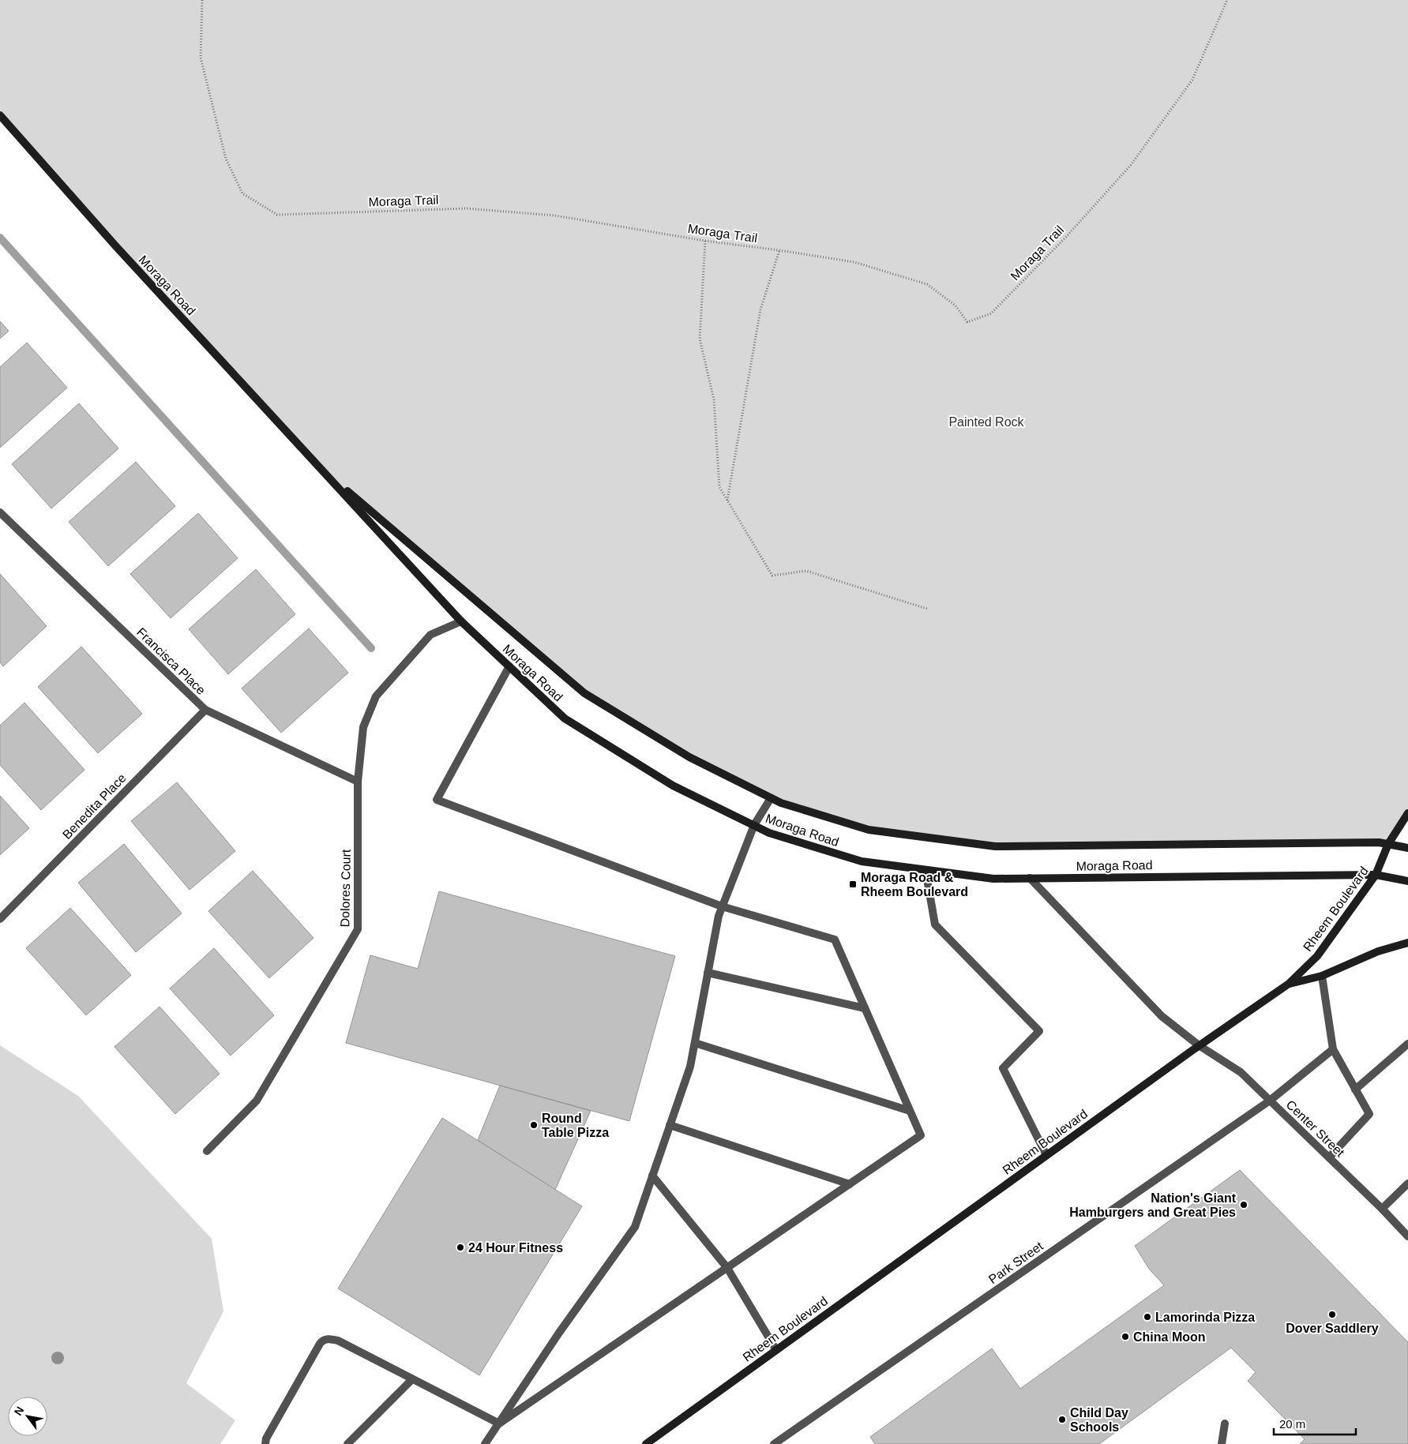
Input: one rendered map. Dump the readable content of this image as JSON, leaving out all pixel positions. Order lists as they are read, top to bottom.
{
  "streets": {
    "main road": ["Moraga Road", "Rheem Boulevard"],
    "street": [
      "Francisca Place",
      "Benedita Place",
      "Dolores Court",
      "Center Street",
      "Park Street"
    ],
    "path": ["Moraga Trail"]
  },
  "crossings": [
    ["Moraga Road", "Dolores Court"],
    ["Moraga Road", "Rheem Boulevard"],
    ["Moraga Road", "Center Street"],
    ["Francisca Place", "Benedita Place"],
    ["Francisca Place", "Dolores Court"],
    ["Rheem Boulevard", "Center Street"],
    ["Center Street", "Park Street"]
  ],
  "parks": ["Painted Rock"],
  "places": {
    "transit": ["Moraga Road & Rheem Boulevard"],
    "other": [
      "Round Table Pizza",
      "Nation's Giant Hamburgers and Great Pies",
      "24 Hour Fitness",
      "Dover Saddlery",
      "Lamorinda Pizza",
      "China Moon",
      "Child Day Schools"
    ]
  },
  "scale_bar": "20 m",
  "north": "top left"
}
